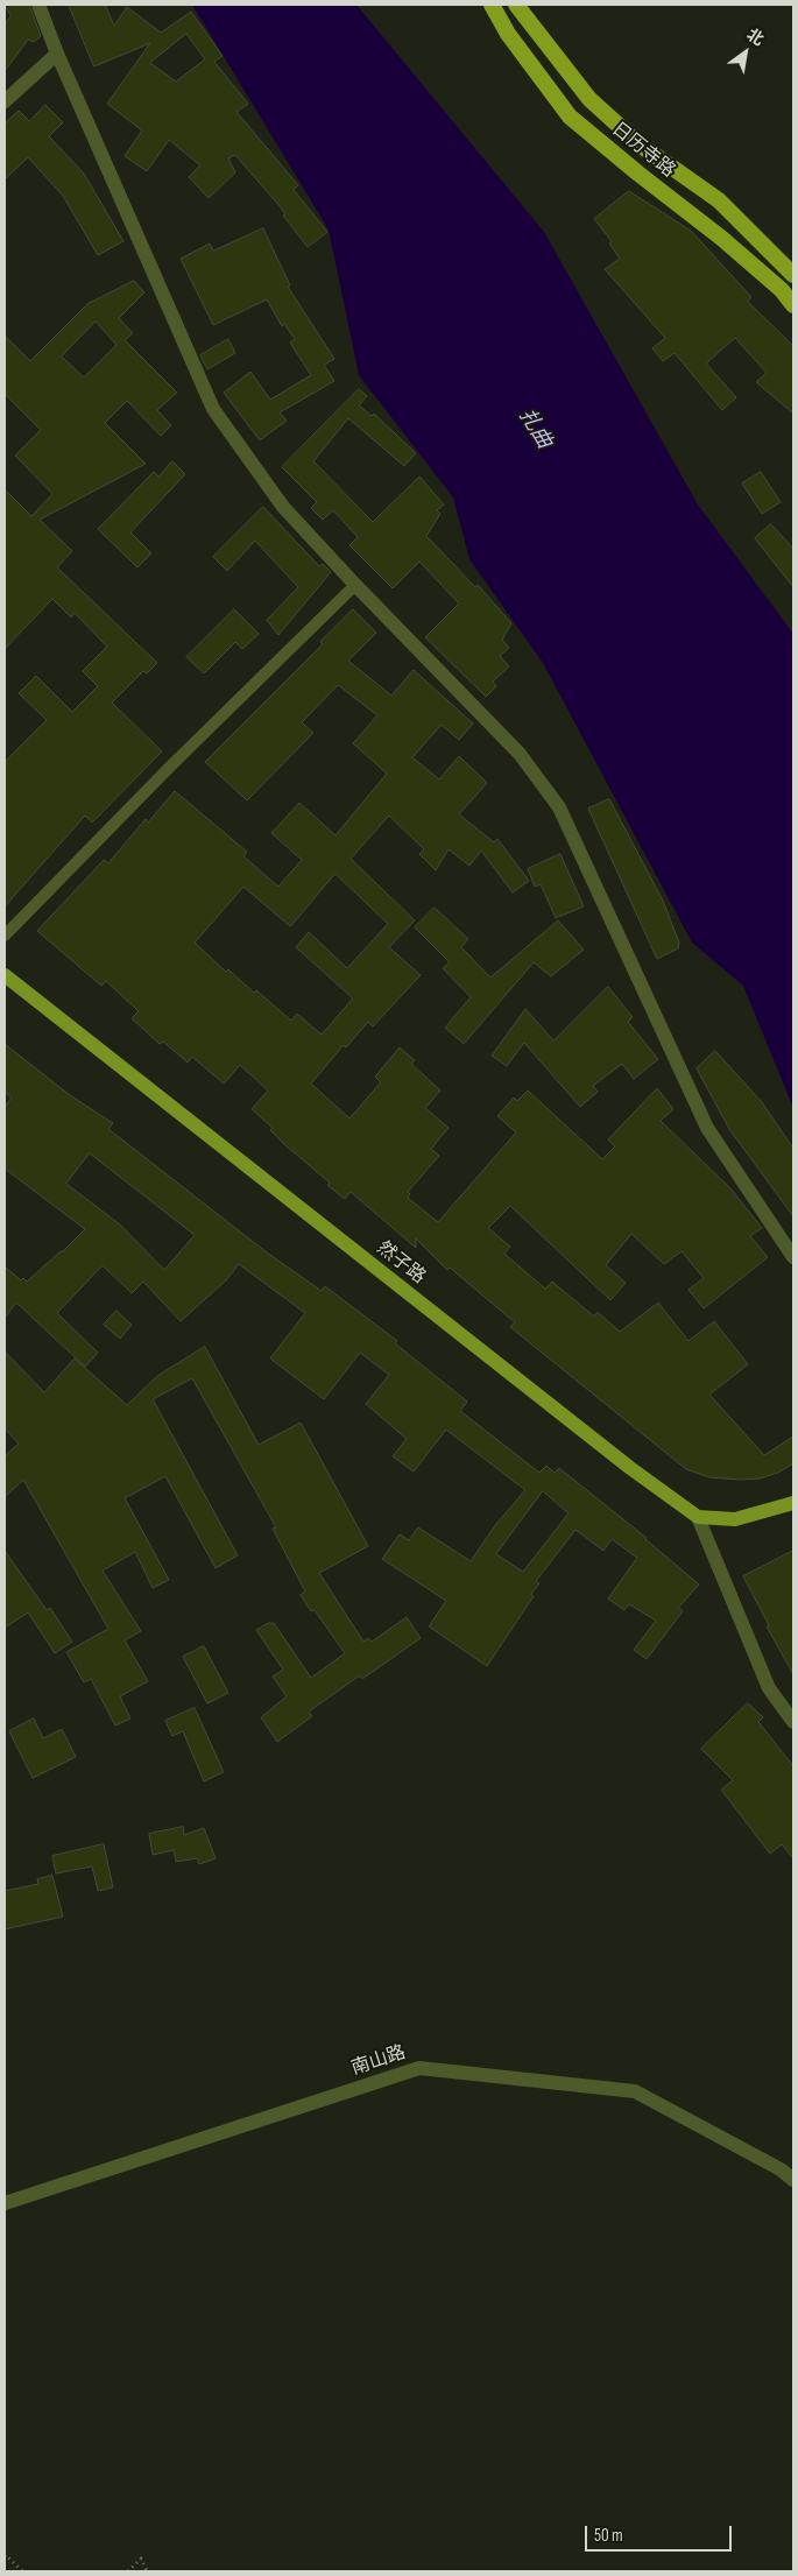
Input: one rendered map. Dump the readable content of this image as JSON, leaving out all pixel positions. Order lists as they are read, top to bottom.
{
  "streets": {
    "highway": ["日历寺路"],
    "main road": ["然子路"],
    "street": ["南山路"]
  },
  "water": ["扎曲"],
  "scale_bar": "50 m",
  "north": "top right"
}
